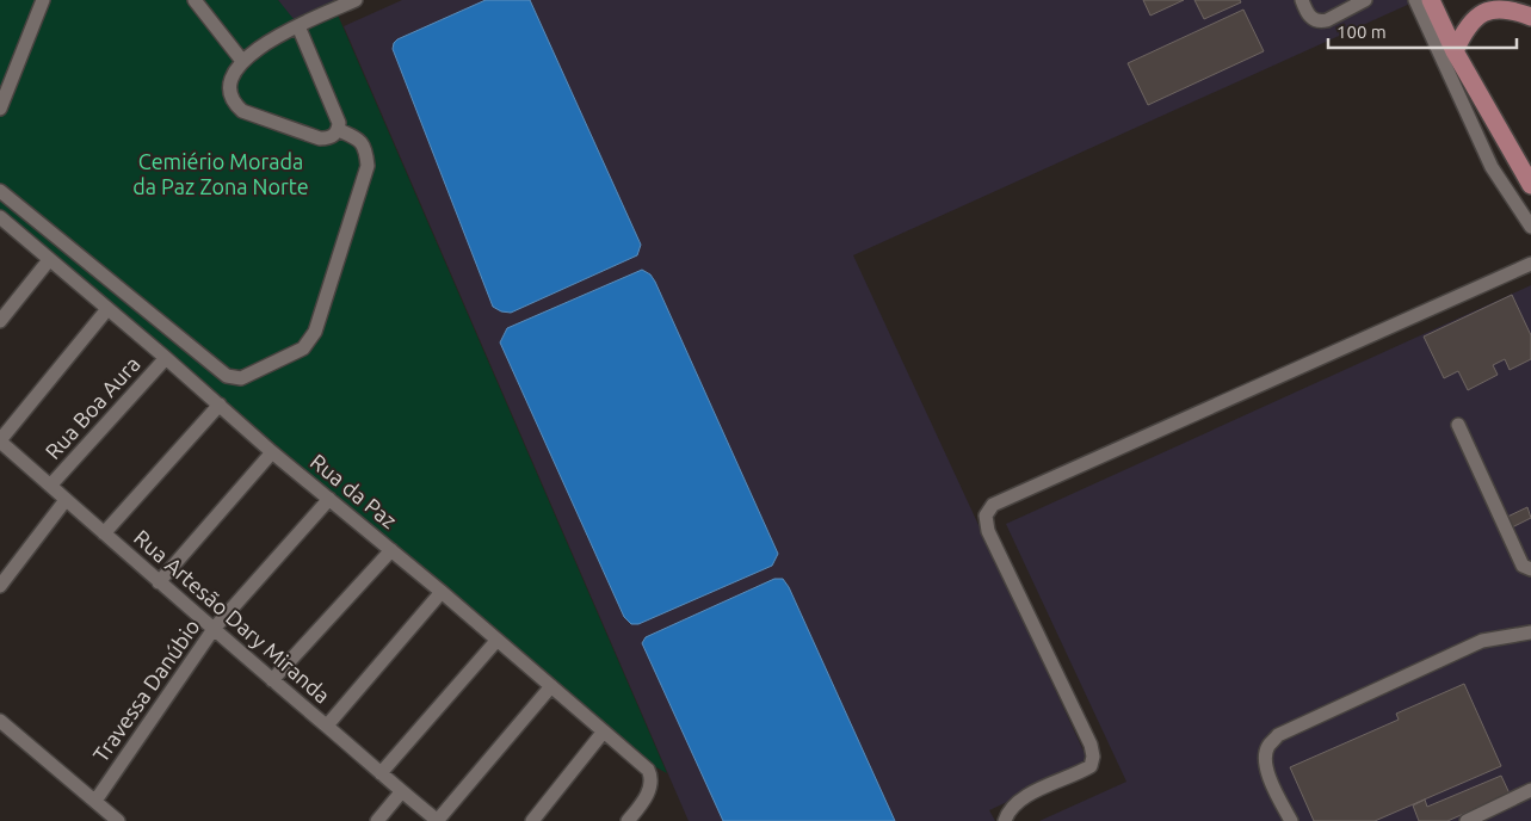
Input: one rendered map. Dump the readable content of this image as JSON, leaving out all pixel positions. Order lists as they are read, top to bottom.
{
  "streets": {
    "street": [
      "Rua Boa Aura",
      "Rua da Paz",
      "Rua Artesão Dary Miranda",
      "Travessa Danúbio"
    ]
  },
  "crossings": [
    ["Rua Boa Aura", "Rua da Paz"],
    ["Rua Boa Aura", "Rua Artesão Dary Miranda"],
    ["Rua da Paz", "Travessa Danúbio"],
    ["Rua Artesão Dary Miranda", "Travessa Danúbio"]
  ],
  "parks": ["Cemiério Morada da Paz Zona Norte"],
  "scale_bar": "100 m"
}
